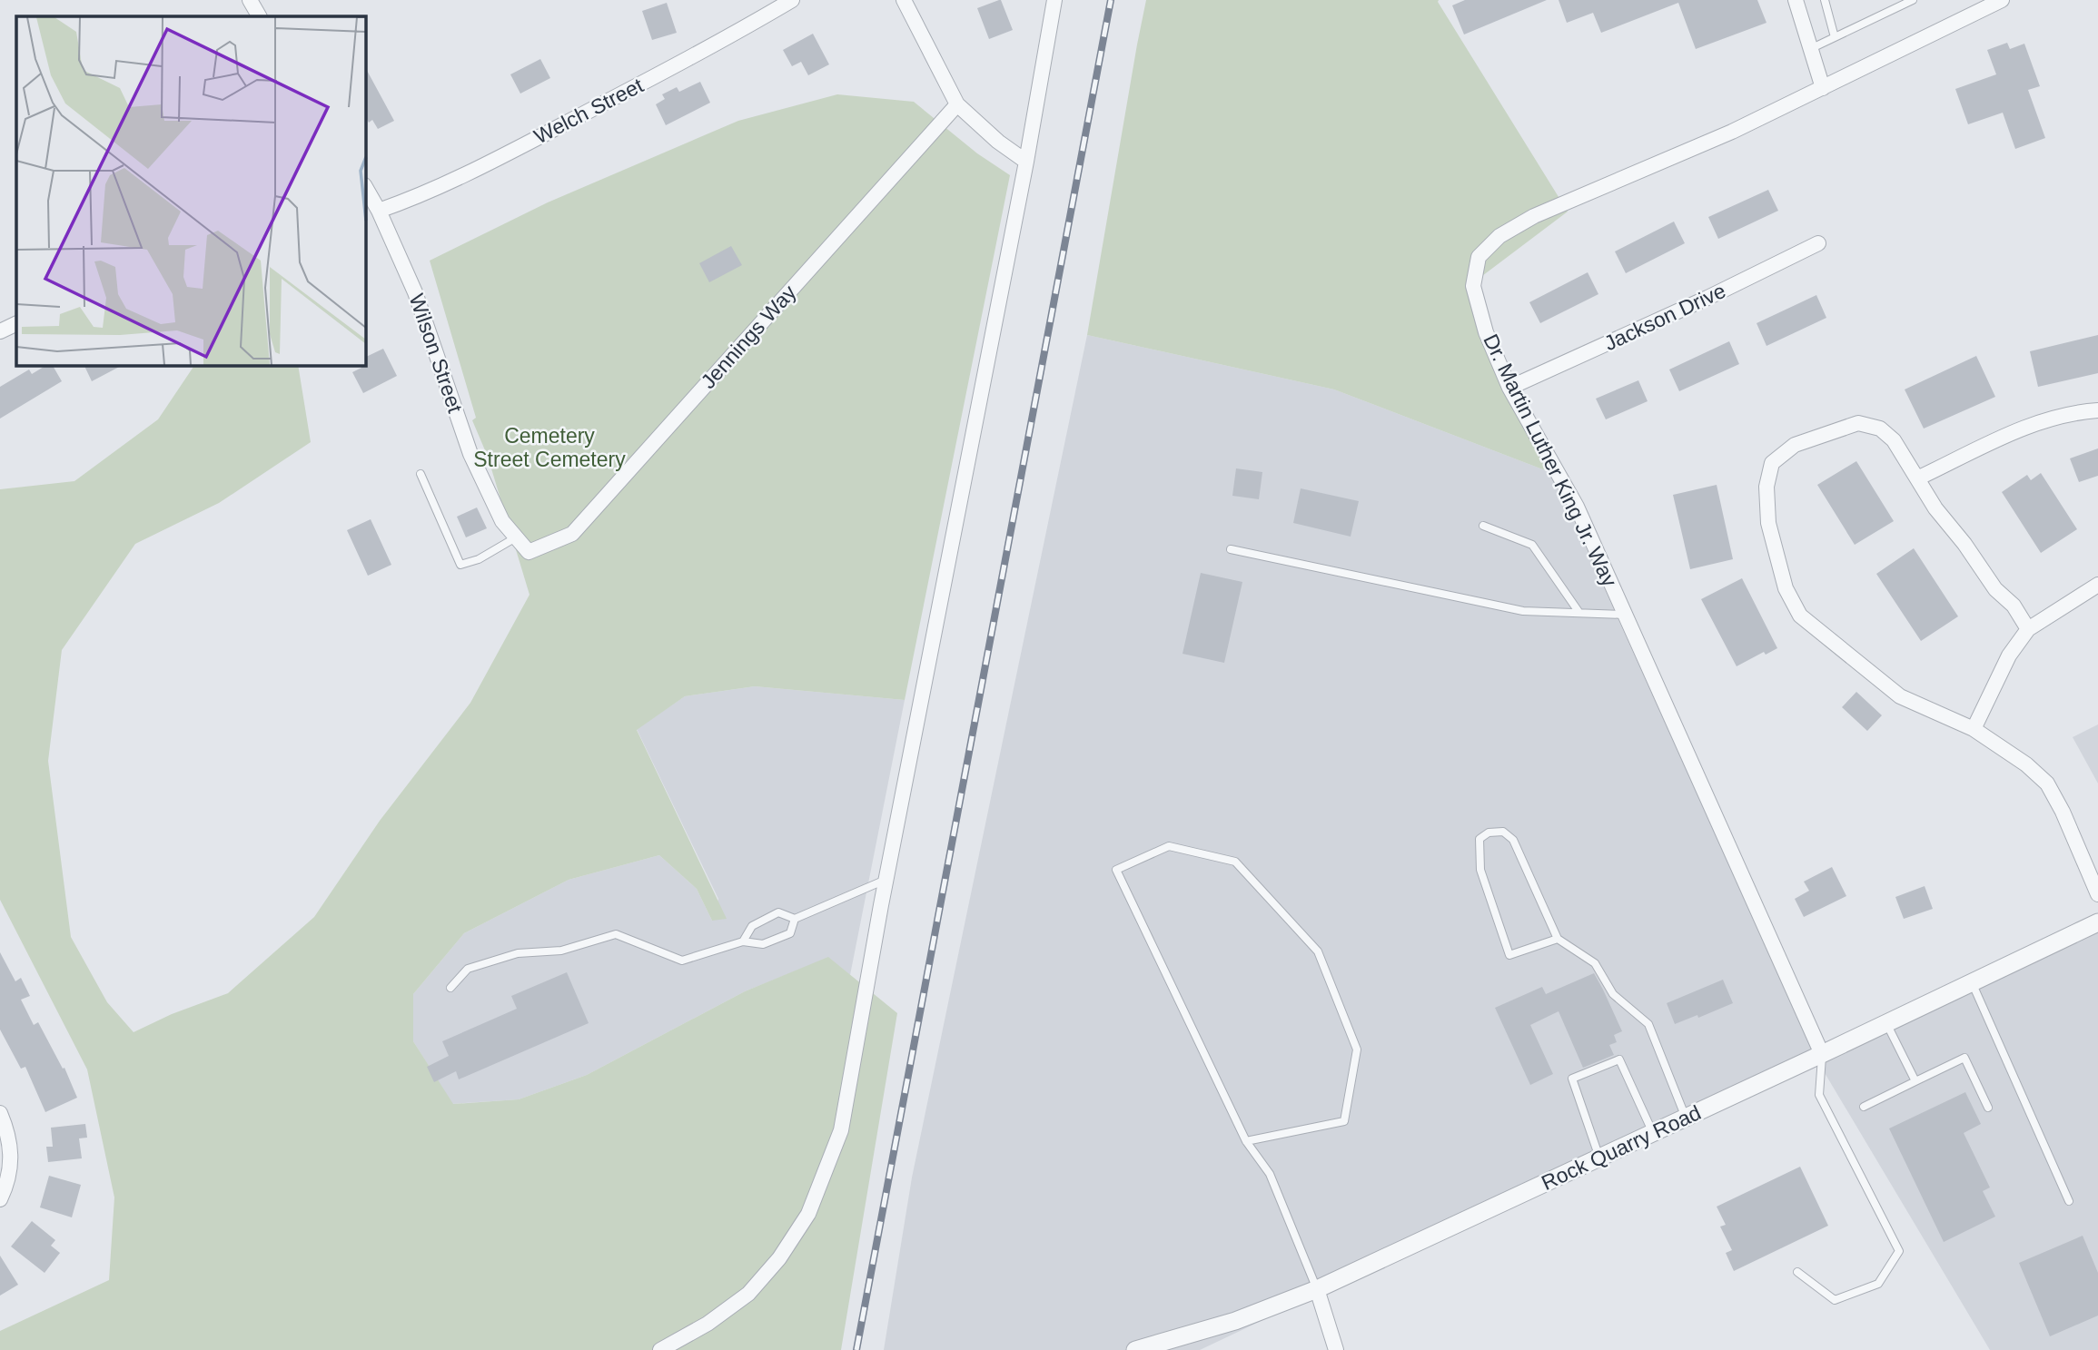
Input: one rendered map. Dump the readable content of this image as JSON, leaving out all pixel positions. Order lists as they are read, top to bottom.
{
  "streets": {
    "street": [
      "Welch Street",
      "Jackson Drive",
      "Jennings Way",
      "Wilson Street",
      "Dr. Martin Luther King Jr. Way",
      "Rock Quarry Road"
    ]
  },
  "crossings": [
    ["Welch Street", "Wilson Street"],
    ["Jackson Drive", "Dr. Martin Luther King Jr. Way"],
    ["Jennings Way", "Wilson Street"],
    ["Dr. Martin Luther King Jr. Way", "Rock Quarry Road"]
  ],
  "parks": ["Cemetery Street Cemetery"]
}
